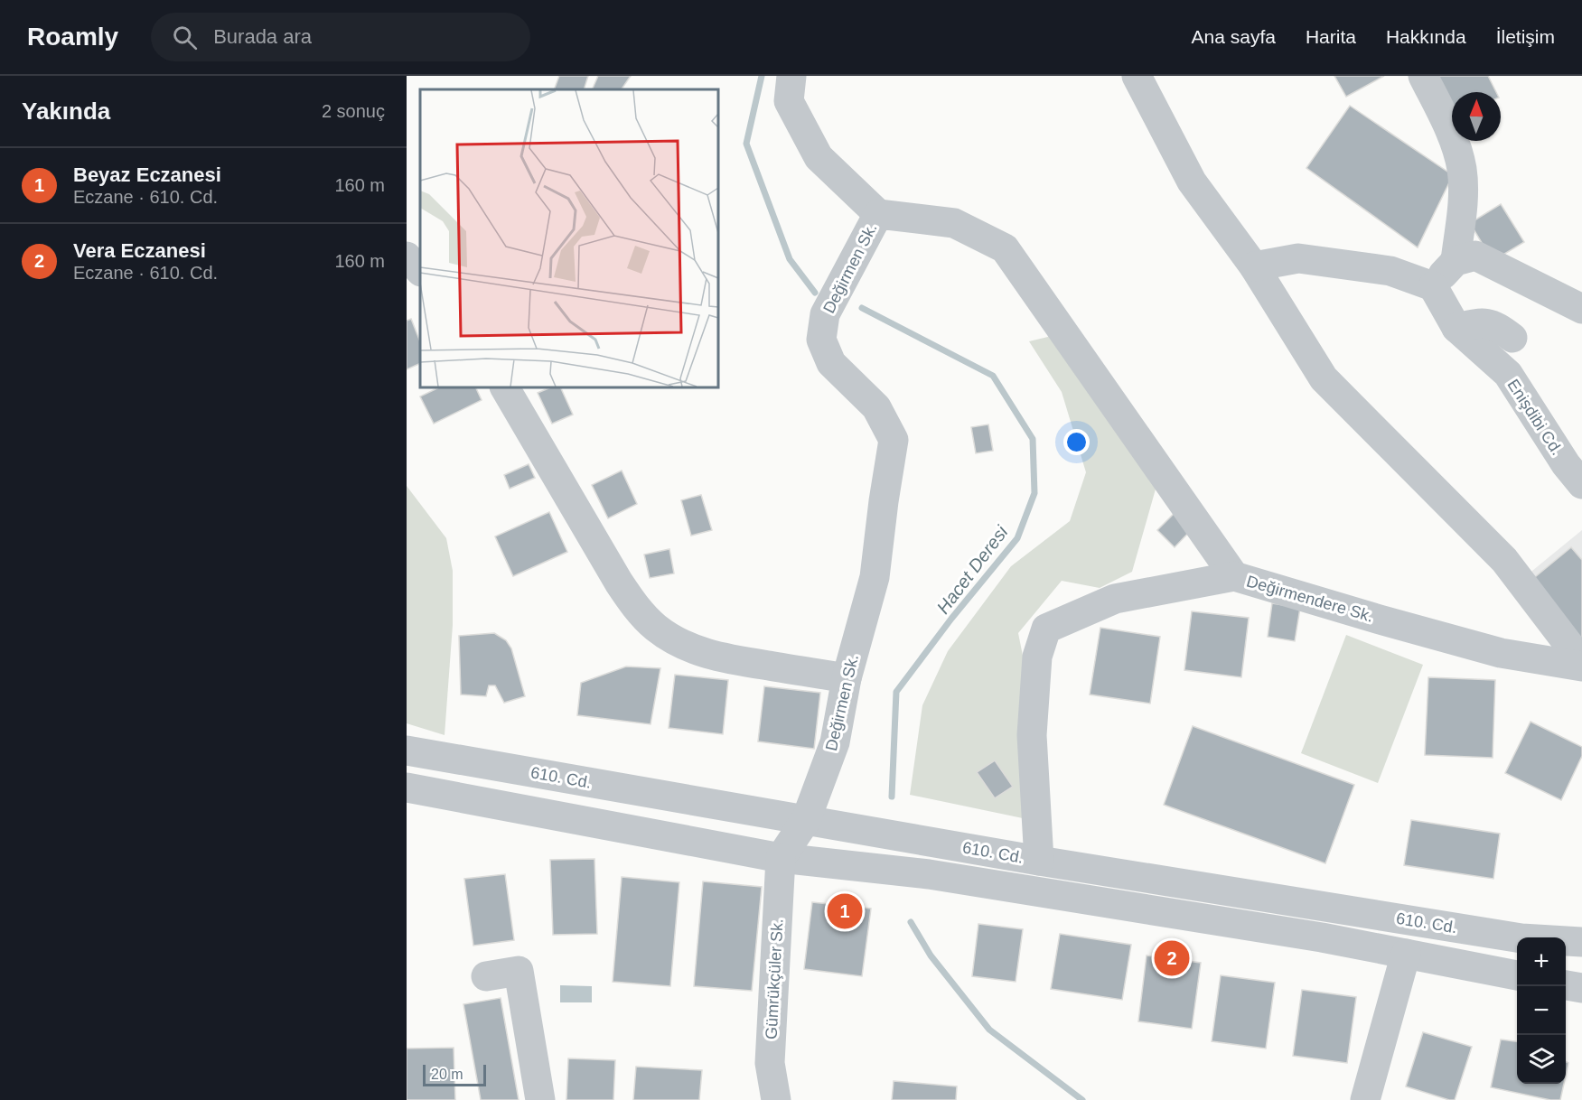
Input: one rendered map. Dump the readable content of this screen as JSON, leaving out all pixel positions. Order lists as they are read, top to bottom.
{
  "streets": {
    "street": [
      "Değirmen Sk.",
      "Enişdibi Cd.",
      "Değirmendere Sk.",
      "610. Cd.",
      "Gümrükçüler Sk."
    ]
  },
  "crossings": [
    ["Değirmen Sk.", "Değirmendere Sk."],
    ["Değirmen Sk.", "610. Cd."],
    ["Değirmen Sk.", "Gümrükçüler Sk."],
    ["Değirmendere Sk.", "610. Cd."],
    ["610. Cd.", "Gümrükçüler Sk."]
  ],
  "water": ["Hacet Deresi"],
  "scale_bar": "20 m",
  "north": "top",
  "page": {
    "header": "Roamly",
    "search": "Burada ara",
    "nav": [
      "Ana sayfa",
      "Harita",
      "Hakkında",
      "İletişim"
    ],
    "heading": ["Yakında", "2 sonuç"],
    "list": [
      {
        "mark": "1",
        "name": "Beyaz Eczanesi",
        "note": "Eczane · 610. Cd.",
        "value": "160 m"
      },
      {
        "mark": "2",
        "name": "Vera Eczanesi",
        "note": "Eczane · 610. Cd.",
        "value": "160 m"
      }
    ],
    "pins": ["1", "2"],
    "map_buttons": ["+", "−"],
    "scale": "20 m"
  }
}
